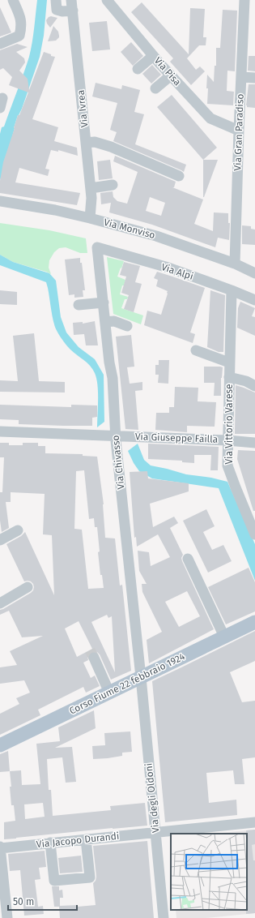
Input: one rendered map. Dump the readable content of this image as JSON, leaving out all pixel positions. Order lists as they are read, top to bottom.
{
  "streets": {
    "main road": ["Corso Fiume 22 febbraio 1924"],
    "street": [
      "Via Pisa",
      "Via Ivrea",
      "Via Gran Paradiso",
      "Via Monviso",
      "Via Alpi",
      "Via Vittorio Varese",
      "Via Giuseppe Failla",
      "Via Chivasso",
      "Via degli Oldoni",
      "Via Jacopo Durandi"
    ]
  },
  "crossings": [
    ["Via Pisa", "Via Gran Paradiso"],
    ["Via Ivrea", "Via Monviso"],
    ["Via Gran Paradiso", "Via Monviso"],
    ["Via Alpi", "Via Vittorio Varese"],
    ["Via Alpi", "Via Chivasso"],
    ["Via Vittorio Varese", "Via Giuseppe Failla"],
    ["Via Giuseppe Failla", "Via Chivasso"],
    ["Via Chivasso", "Corso Fiume 22 febbraio 1924"],
    ["Via Chivasso", "Via degli Oldoni"],
    ["Corso Fiume 22 febbraio 1924", "Via degli Oldoni"],
    ["Via degli Oldoni", "Via Jacopo Durandi"]
  ],
  "scale_bar": "50 m"
}
